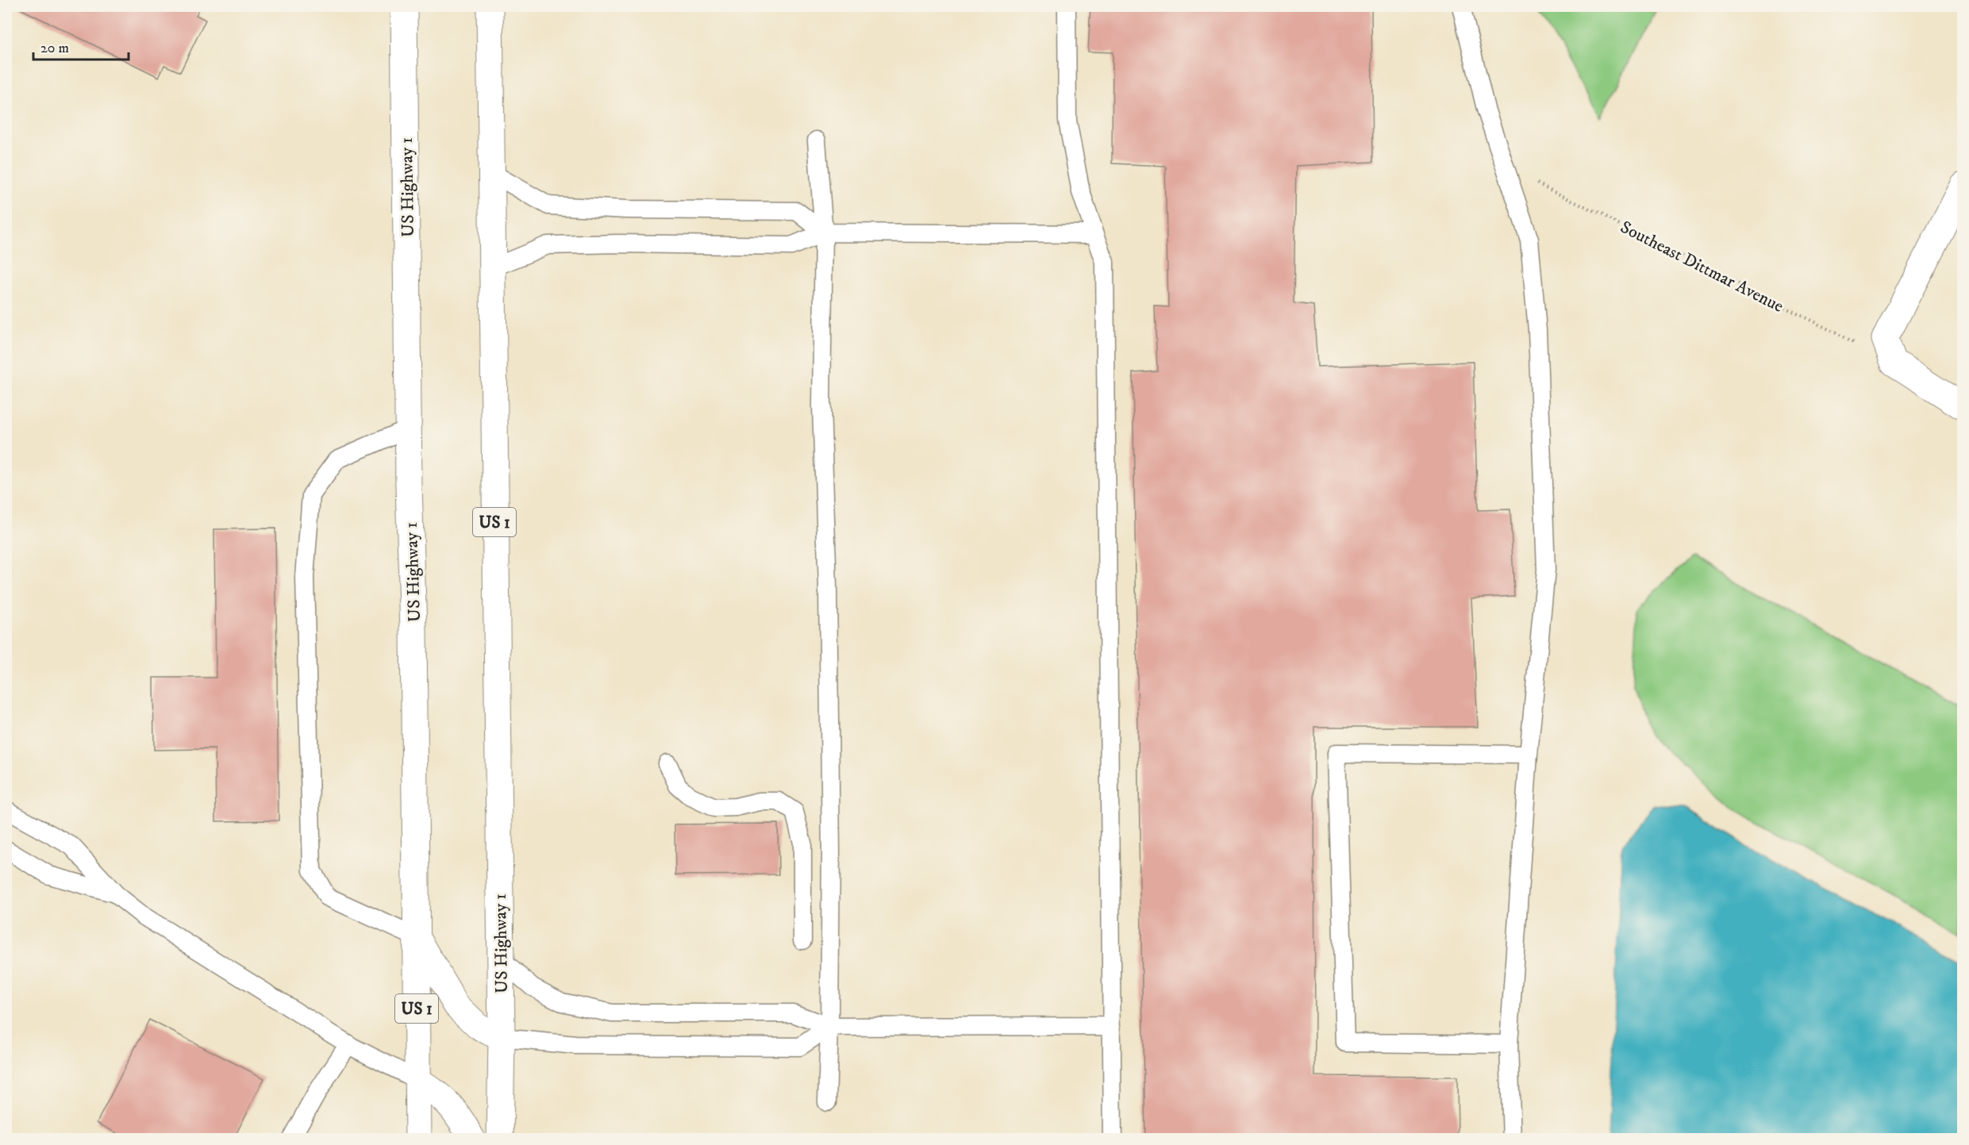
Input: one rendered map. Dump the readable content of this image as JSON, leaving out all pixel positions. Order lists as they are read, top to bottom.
{
  "streets": {
    "main road": ["US Highway 1", "US 1"],
    "path": ["Southeast Dittmar Avenue"]
  },
  "scale_bar": "20 m"
}
